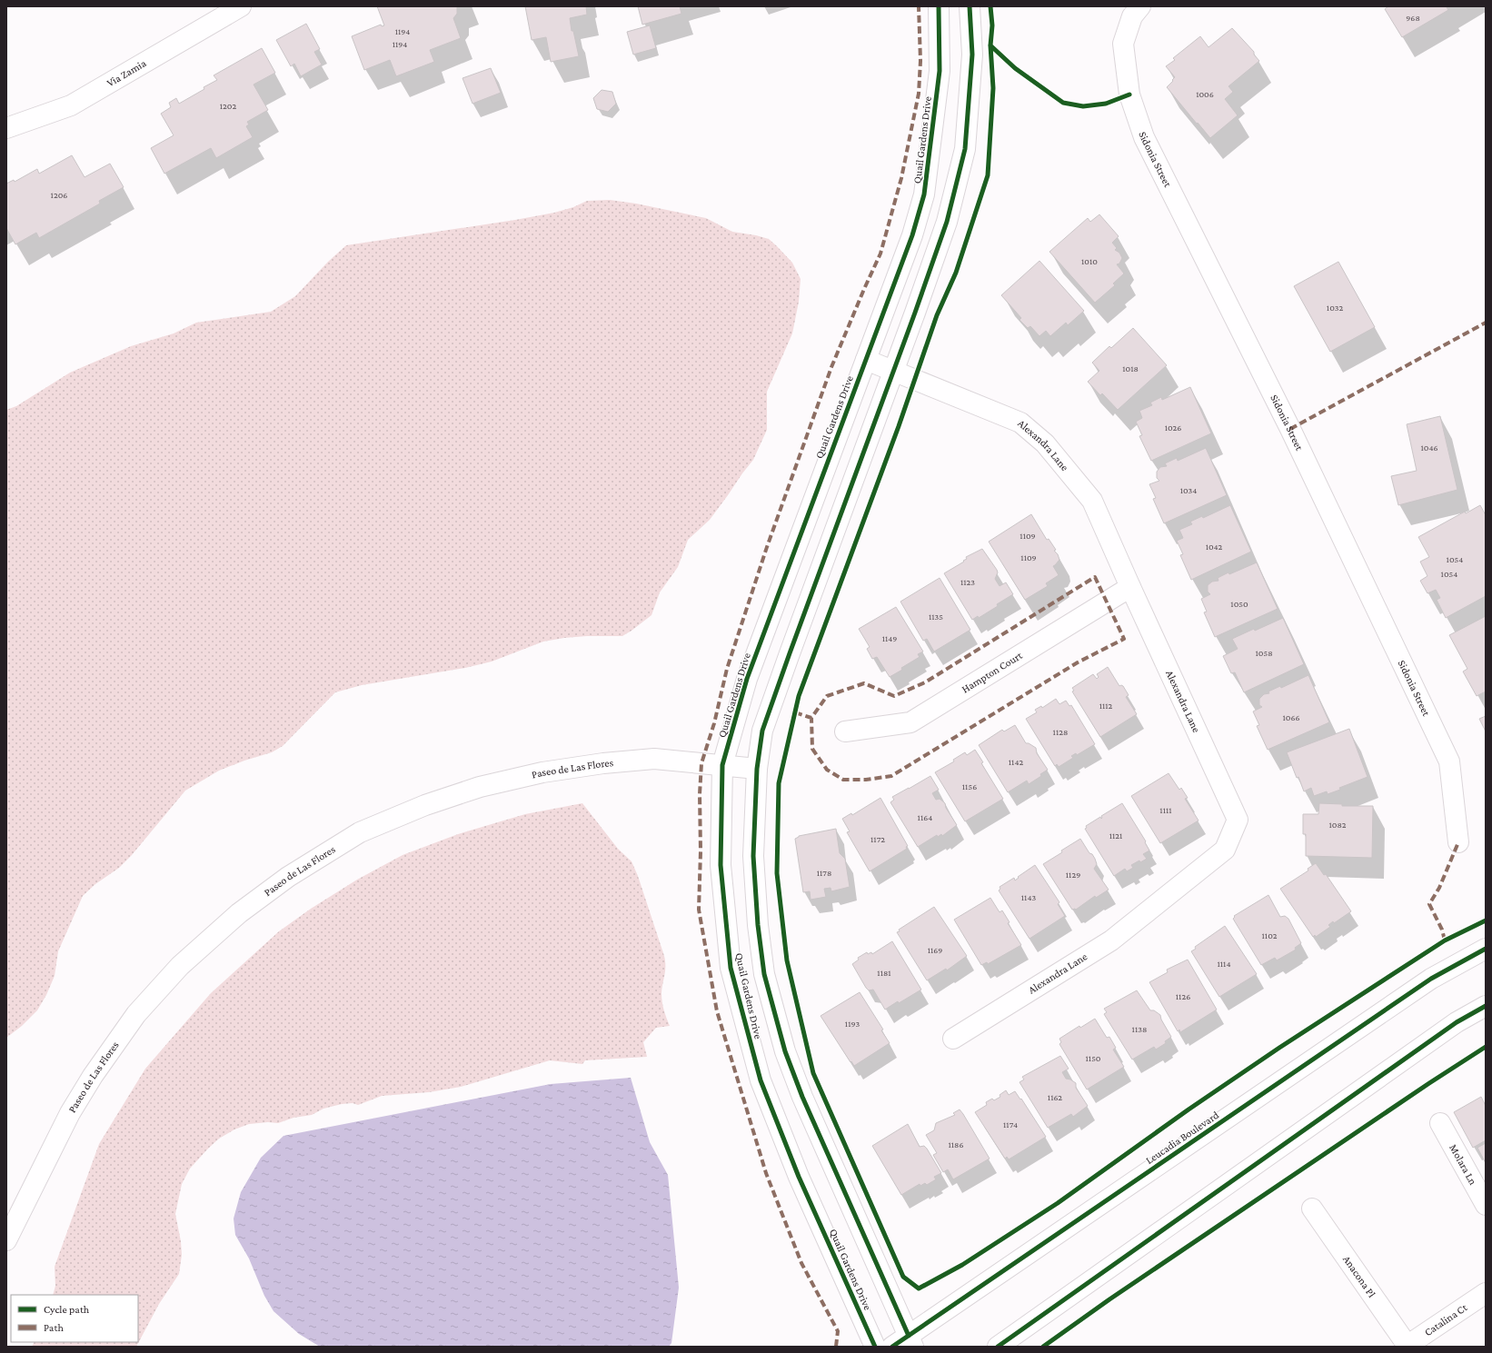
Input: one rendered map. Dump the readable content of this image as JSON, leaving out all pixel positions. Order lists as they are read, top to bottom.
{
  "streets": {
    "main road": [
      "Via Zamia",
      "Quail Gardens Drive",
      "Sidonia Street",
      "Alexandra Lane",
      "Hampton Court",
      "Paseo de Las Flores",
      "Leucadia Boulevard",
      "Molara Ln",
      "Anacona Pl",
      "Catalina Ct"
    ]
  },
  "crossings": [
    ["Quail Gardens Drive", "Alexandra Lane"],
    ["Quail Gardens Drive", "Paseo de Las Flores"],
    ["Quail Gardens Drive", "Leucadia Boulevard"],
    ["Alexandra Lane", "Hampton Court"],
    ["Anacona Pl", "Catalina Ct"]
  ],
  "house_numbers": [
    "968",
    "1194",
    "1194",
    "1006",
    "1202",
    "1206",
    "1010",
    "1032",
    "1018",
    "1026",
    "1046",
    "1034",
    "1109",
    "1042",
    "1109",
    "1054",
    "1054",
    "1123",
    "1050",
    "1135",
    "1149",
    "1058",
    "1112",
    "1066",
    "1128",
    "1142",
    "1156",
    "1111",
    "1164",
    "1082",
    "1121",
    "1172",
    "1178",
    "1129",
    "1143",
    "1102",
    "1169",
    "1114",
    "1181",
    "1126",
    "1193",
    "1138",
    "1150",
    "1162",
    "1174",
    "1186"
  ],
  "legend": ["Cycle path", "Path"]
}
